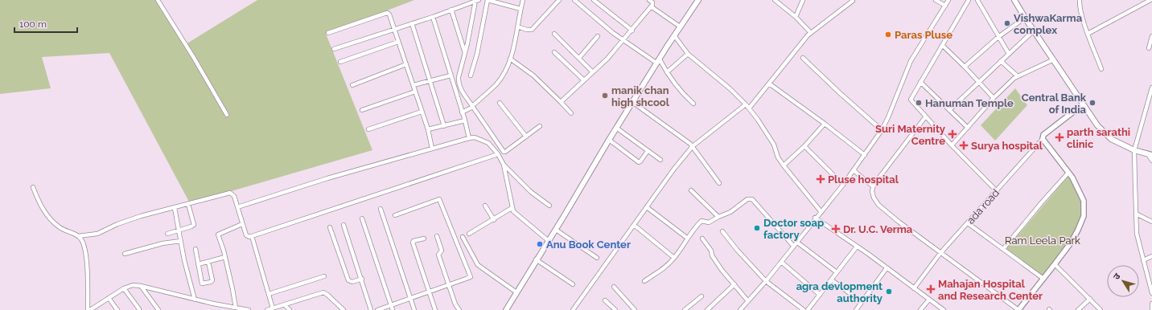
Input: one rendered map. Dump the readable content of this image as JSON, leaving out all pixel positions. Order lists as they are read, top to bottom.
{
  "streets": {
    "street": ["ada road"]
  },
  "parks": ["Ram Leela Park"],
  "places": {
    "other": [
      "VishwaKarma complex",
      "Paras Pluse",
      "manik chan high shcool",
      "Hanuman Temple",
      "Central Bank of India",
      "Doctor soap factory",
      "Anu Book Center",
      "agra devlopment authority"
    ],
    "health": [
      "Suri Maternity Centre",
      "parth sarathi clinic",
      "Surya hospital",
      "Pluse hospital",
      "Dr. U.C. Verma",
      "Mahajan Hospital and Research Center"
    ]
  },
  "scale_bar": "100 m",
  "north": "top left"
}
